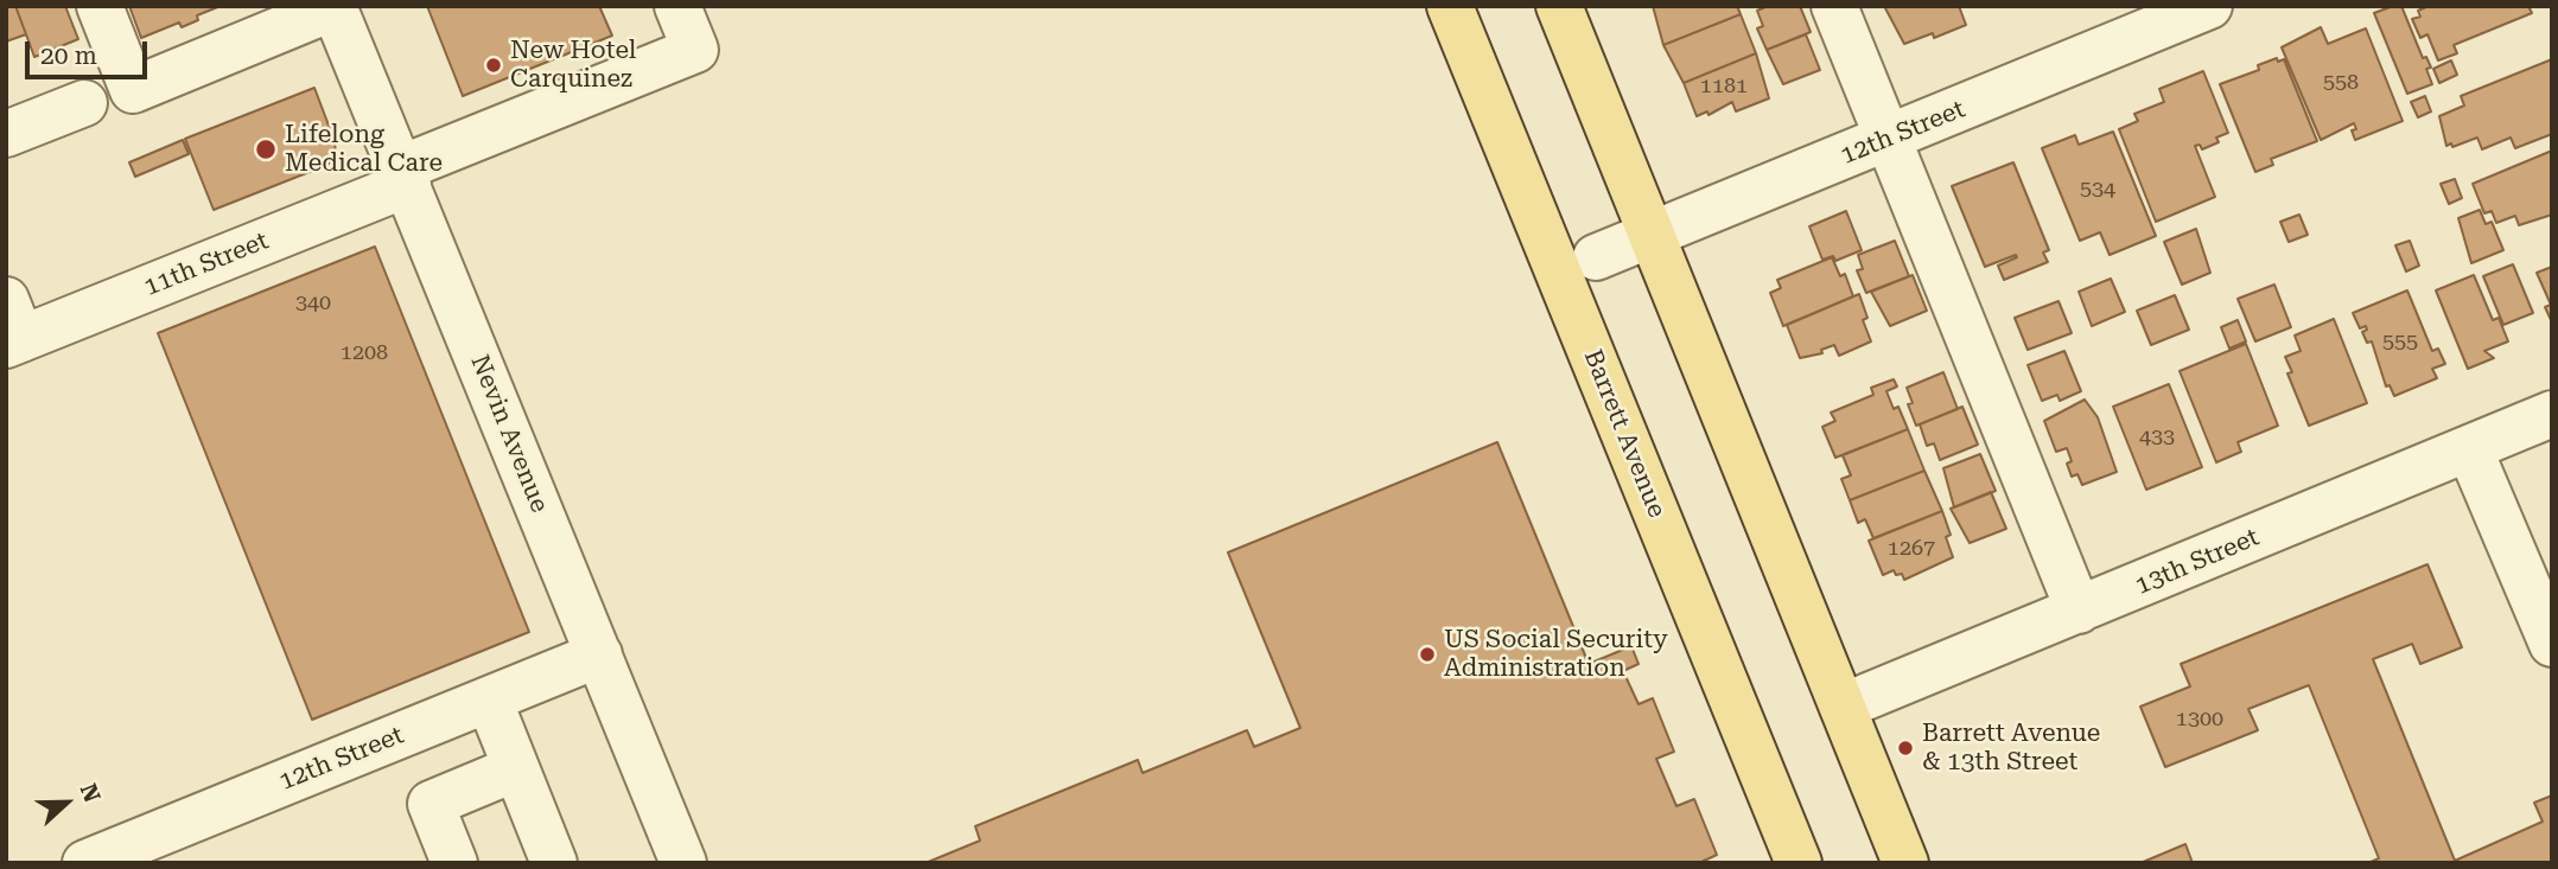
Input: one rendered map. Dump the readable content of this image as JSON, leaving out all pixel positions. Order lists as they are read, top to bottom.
{
  "streets": {
    "main road": ["Barrett Avenue"],
    "street": [
      "12th Street",
      "11th Street",
      "Nevin Avenue",
      "13th Street"
    ]
  },
  "crossings": [
    ["12th Street", "Nevin Avenue"],
    ["11th Street", "Nevin Avenue"]
  ],
  "places": [
    "New Hotel Carquinez",
    "Lifelong Medical Care",
    "US Social Security Administration",
    "Barrett Avenue & 13th Street"
  ],
  "house_numbers": [
    "558",
    "1181",
    "534",
    "340",
    "555",
    "1208",
    "433",
    "1267",
    "1300"
  ],
  "scale_bar": "20 m",
  "north": "right"
}
